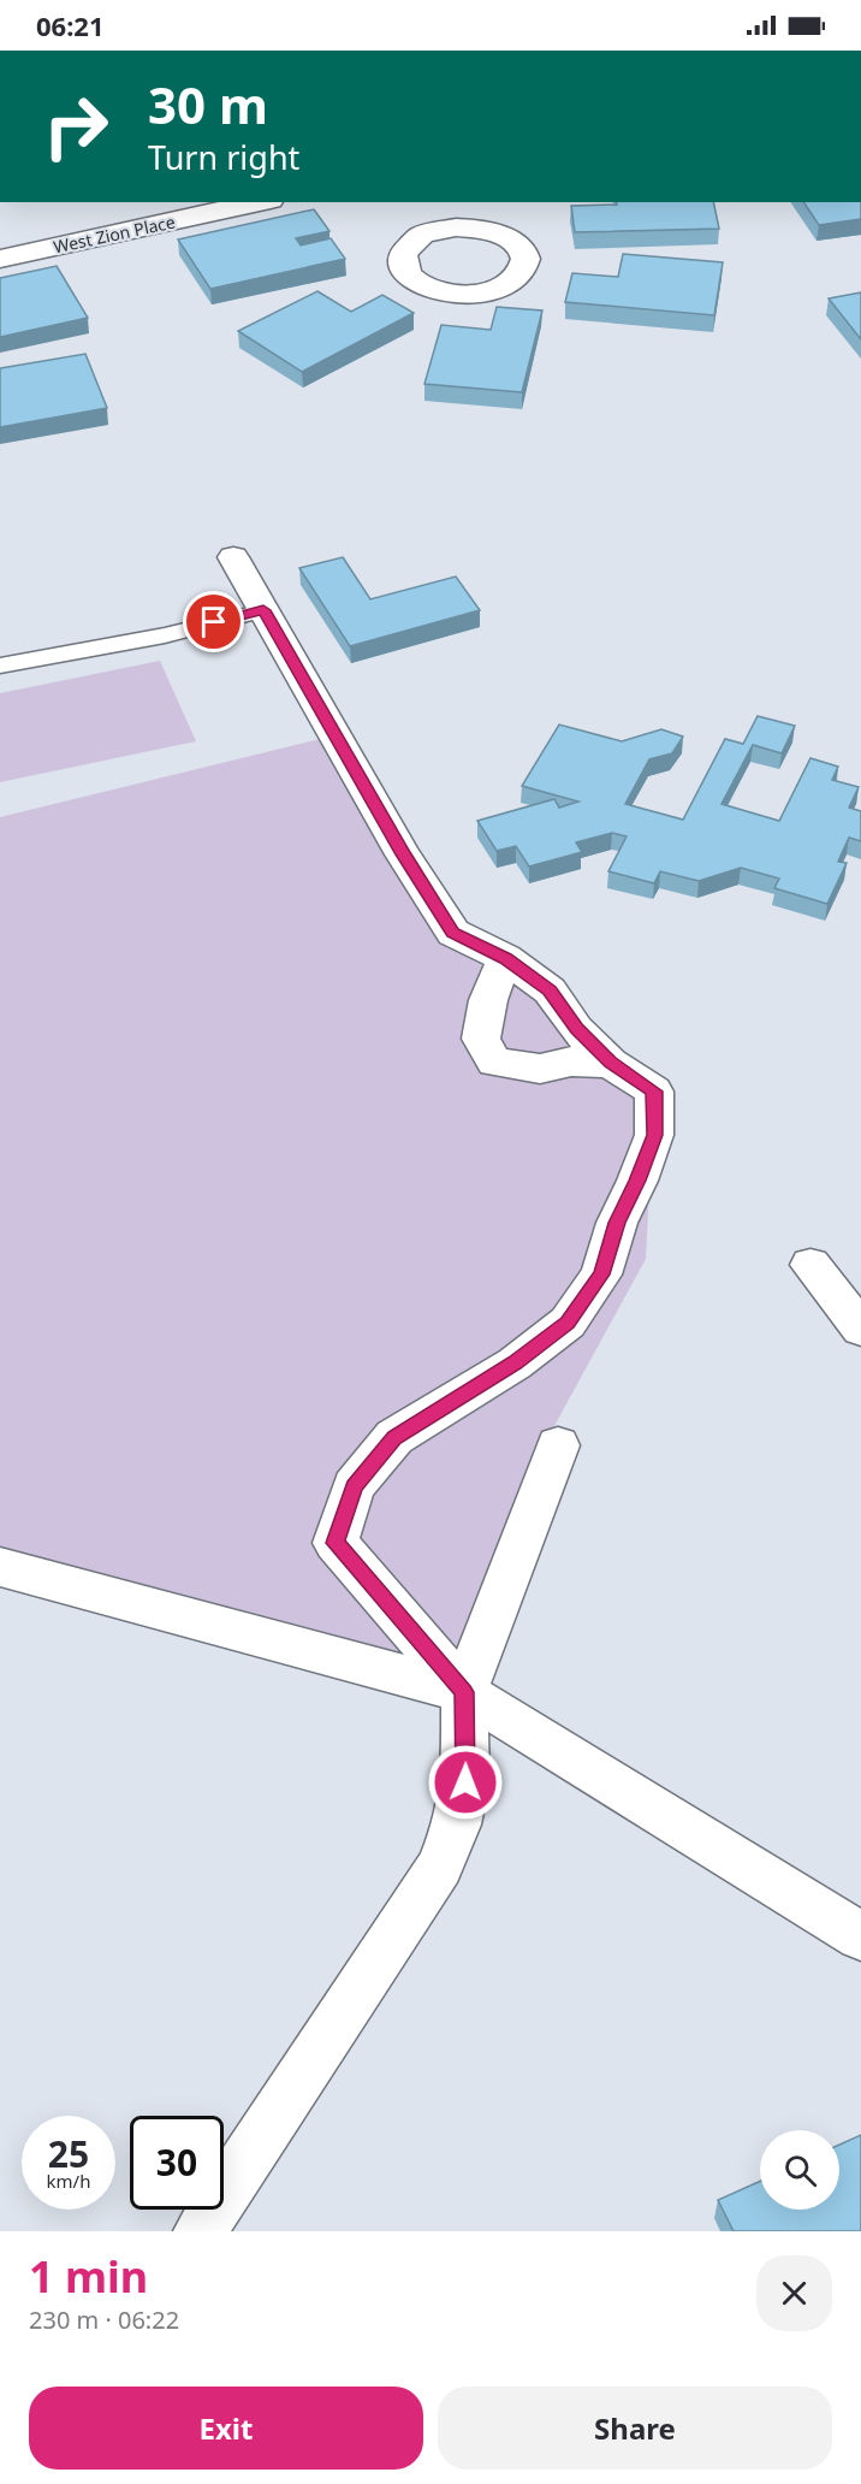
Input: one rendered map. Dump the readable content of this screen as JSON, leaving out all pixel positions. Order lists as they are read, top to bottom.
{
  "streets": {
    "street": ["West Zion Place"]
  },
  "page": {
    "status": "06:21",
    "turn": ["30 m", "Turn right"],
    "speed": "25 km/h",
    "limit": "30",
    "heading": ["1 min", "230 m · 06:22"],
    "buttons": ["Exit", "Share"]
  }
}
